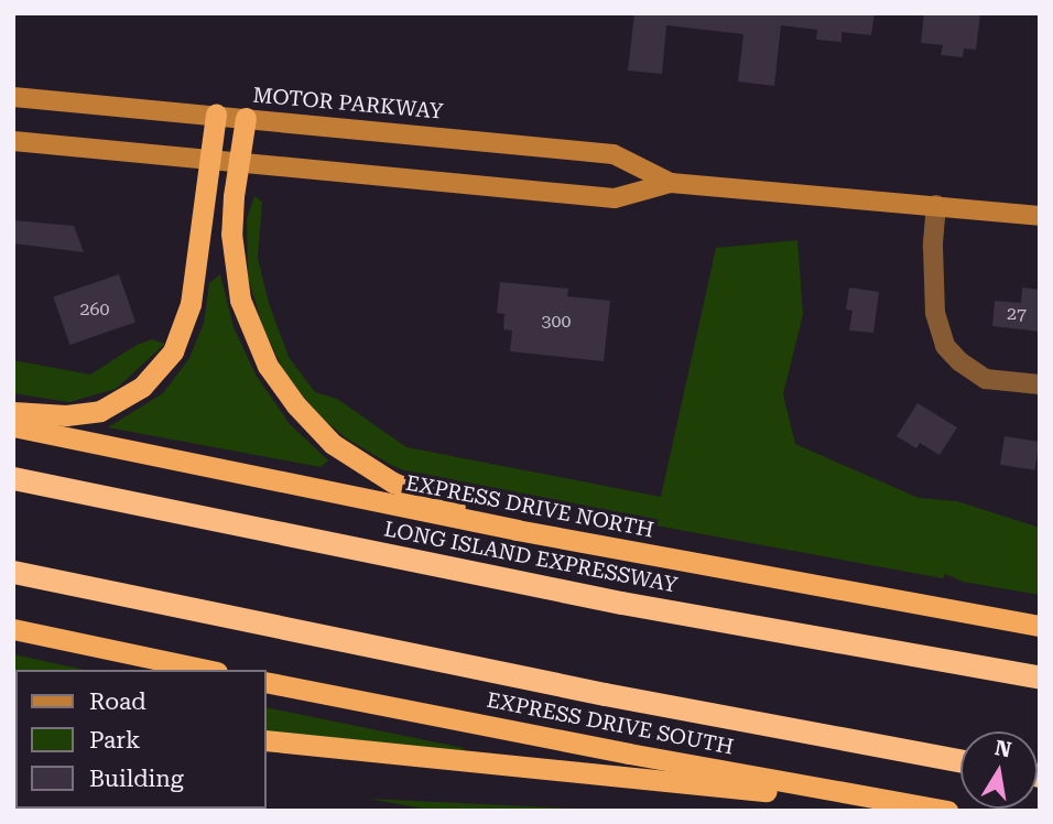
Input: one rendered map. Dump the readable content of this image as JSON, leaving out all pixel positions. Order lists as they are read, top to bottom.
{
  "streets": {
    "highway": ["EXPRESS DRIVE NORTH", "LONG ISLAND EXPRESSWAY", "EXPRESS DRIVE SOUTH"],
    "main road": ["MOTOR PARKWAY"]
  },
  "house_numbers": ["260", "27", "300"],
  "legend": ["Road", "Park", "Building"],
  "north": "top"
}
